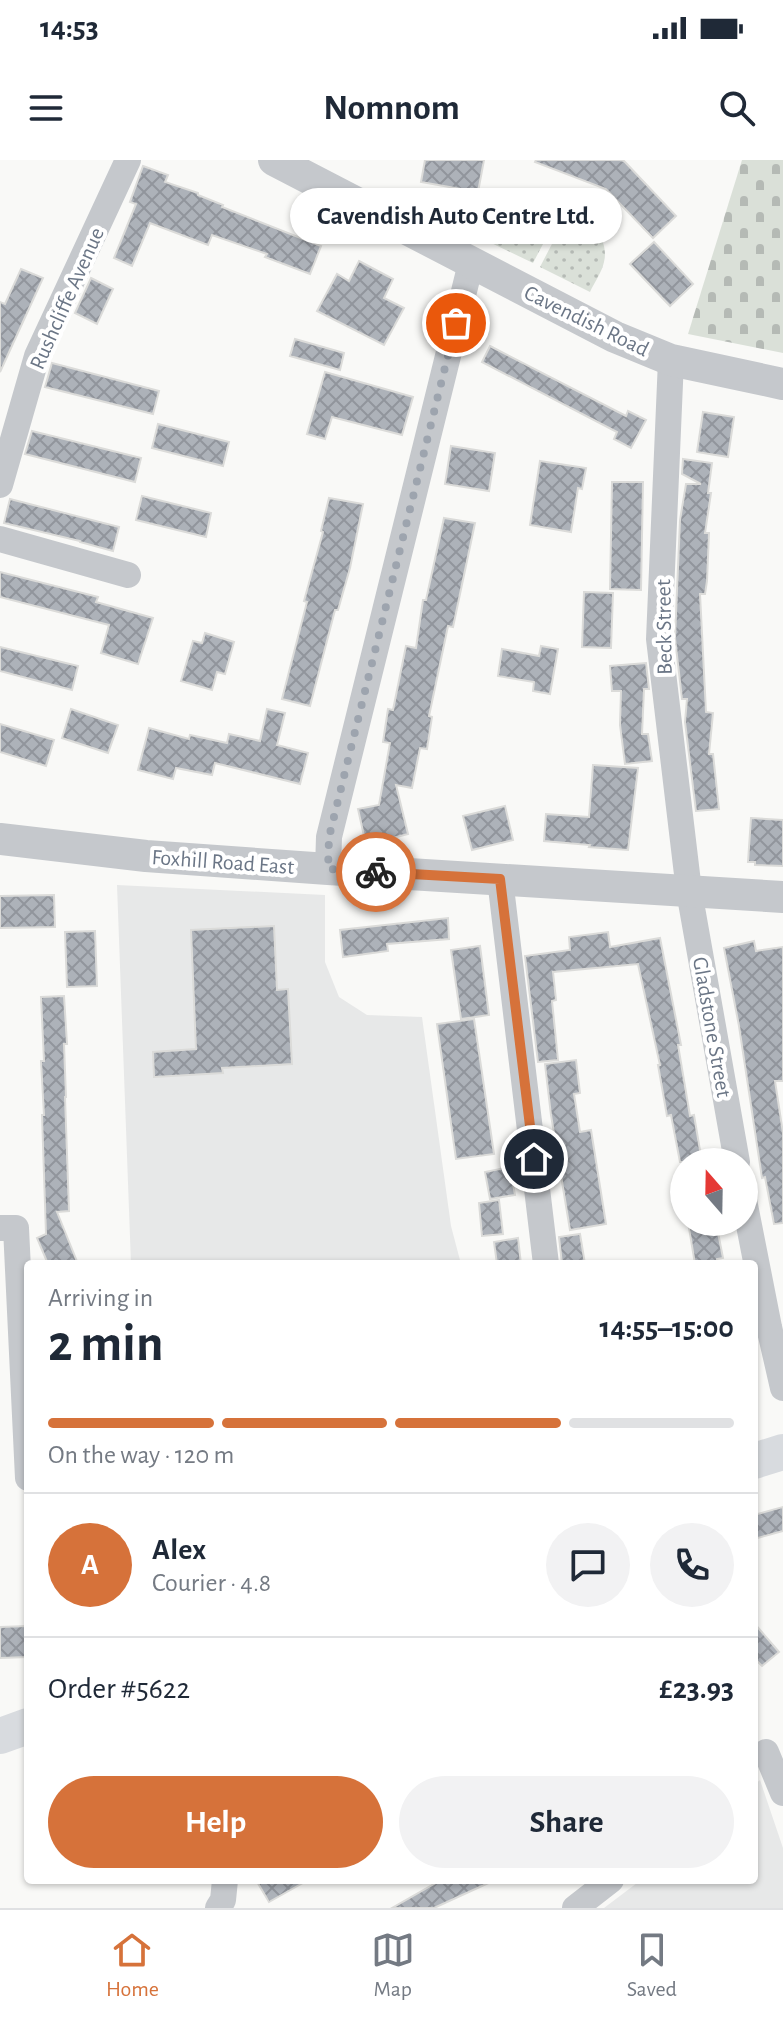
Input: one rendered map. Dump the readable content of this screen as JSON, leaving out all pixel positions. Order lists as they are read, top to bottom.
{
  "streets": {
    "street": [
      "Rushcliffe Avenue",
      "Cavendish Road",
      "Beck Street",
      "Foxhill Road East",
      "Gladstone Street"
    ]
  },
  "crossings": [
    ["Cavendish Road", "Beck Street"],
    ["Beck Street", "Foxhill Road East"],
    ["Beck Street", "Gladstone Street"],
    ["Foxhill Road East", "Gladstone Street"]
  ],
  "places": ["Cavendish Auto Centre Ltd."],
  "north": "top",
  "page": {
    "status": "14:53",
    "header": "Nomnom",
    "bubble": "Cavendish Auto Centre Ltd.",
    "heading": ["2 min", "Arriving in", "14:55–15:00"],
    "panel": [
      "Alex",
      "Courier · 4.8",
      "Order #5622",
      "£23.93"
    ],
    "bar": "On the way · 120 m",
    "round": "A",
    "buttons": ["Help", "Share"],
    "tabs": ["Home", "Map", "Saved"]
  }
}
